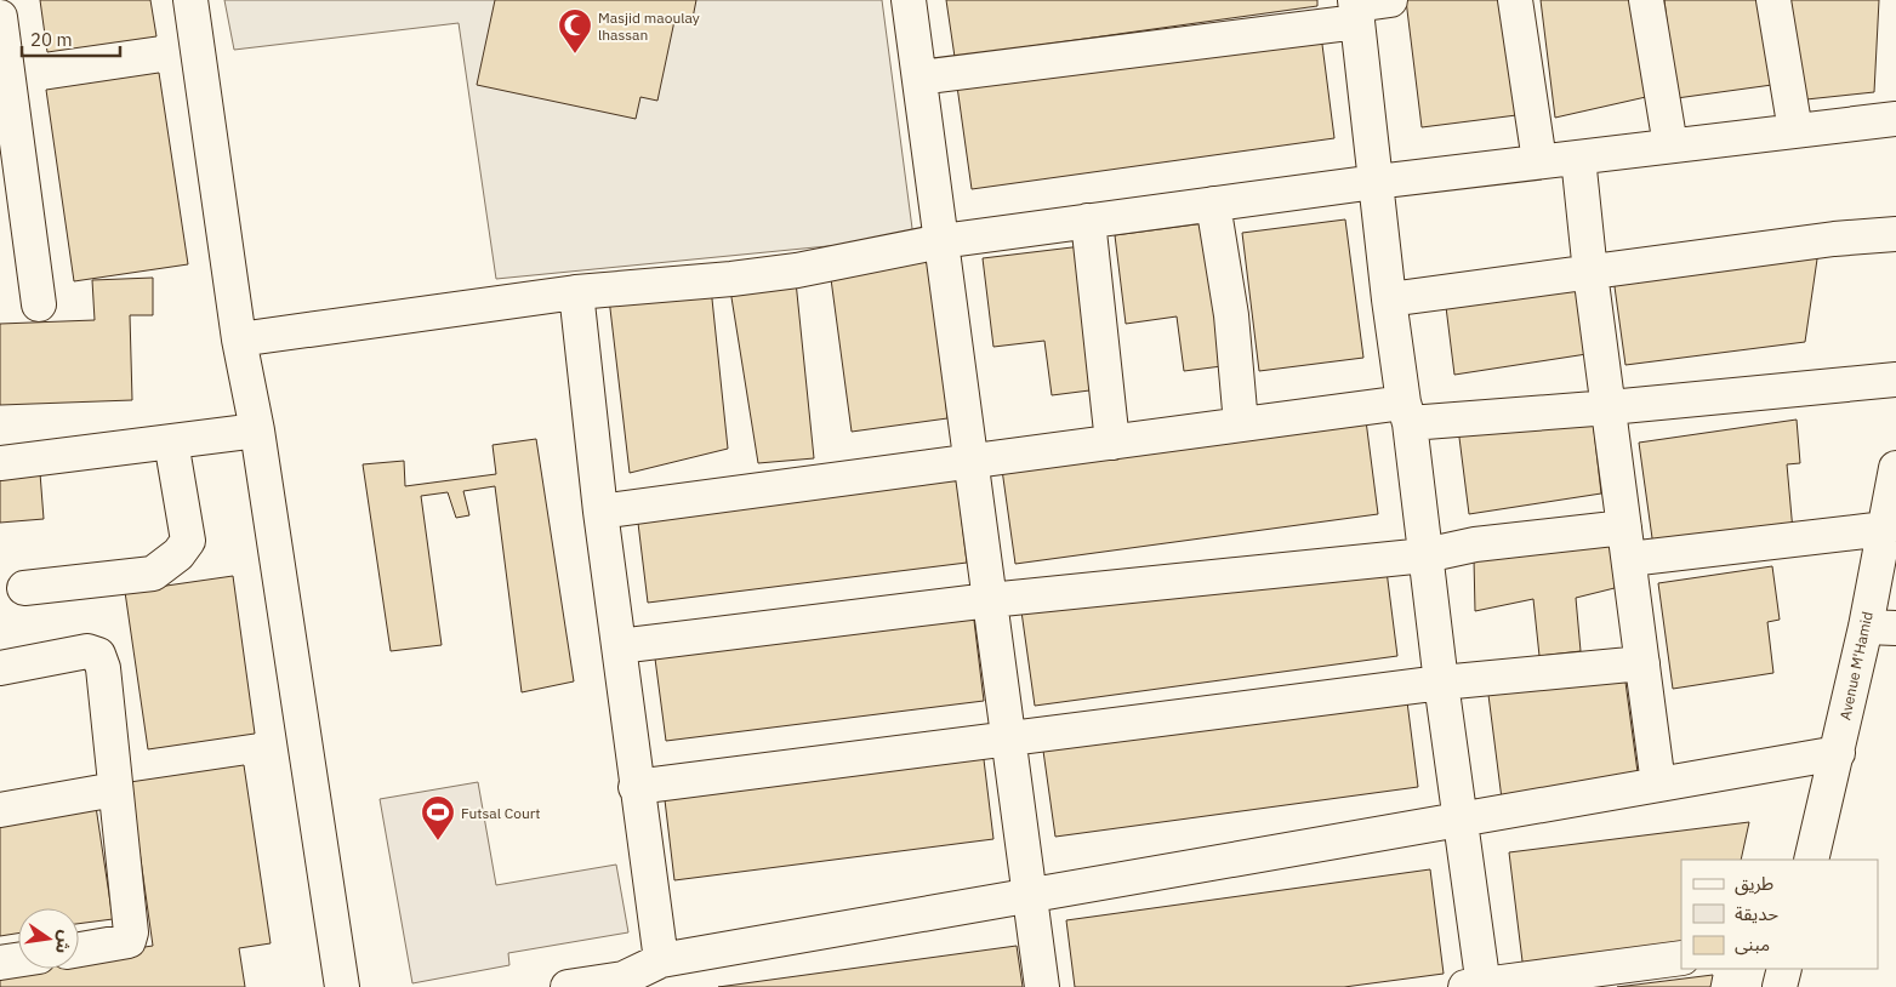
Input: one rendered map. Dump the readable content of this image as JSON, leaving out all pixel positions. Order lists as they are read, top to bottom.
{
  "streets": {
    "street": ["Avenue M'Hamid"]
  },
  "places": {
    "mosque": ["Masjid maoulay lhassan"],
    "sports": ["Futsal Court"]
  },
  "legend": ["طريق", "حديقة", "مبنى"],
  "scale_bar": "20 m",
  "north": "right"
}
